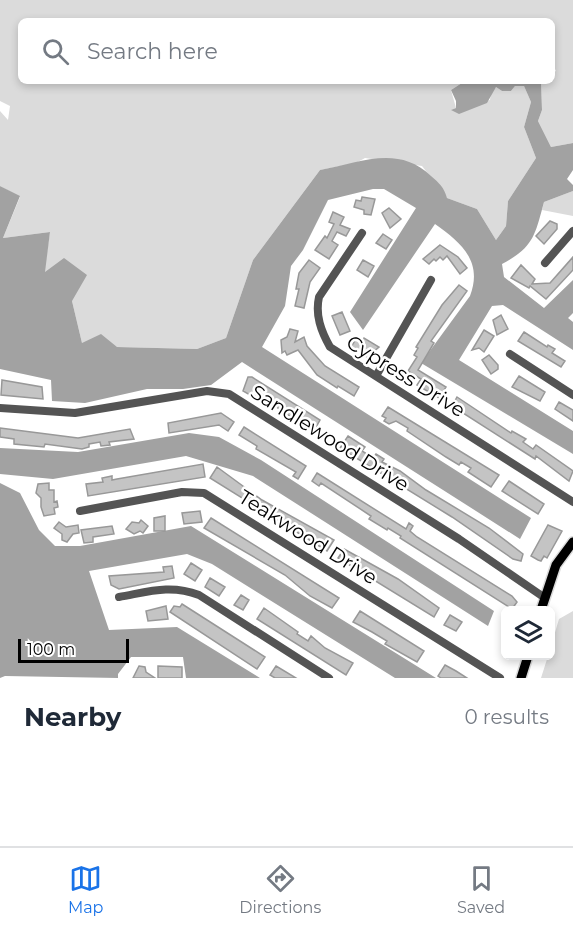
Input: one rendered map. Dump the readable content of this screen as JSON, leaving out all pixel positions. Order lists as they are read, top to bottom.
{
  "streets": {
    "street": ["Cypress Drive", "Sandlewood Drive", "Teakwood Drive"]
  },
  "scale_bar": "100 m",
  "page": {
    "search": "Search here",
    "scale": "100 m",
    "heading": ["Nearby", "0 results"],
    "nav": ["Map", "Directions", "Saved"]
  }
}
